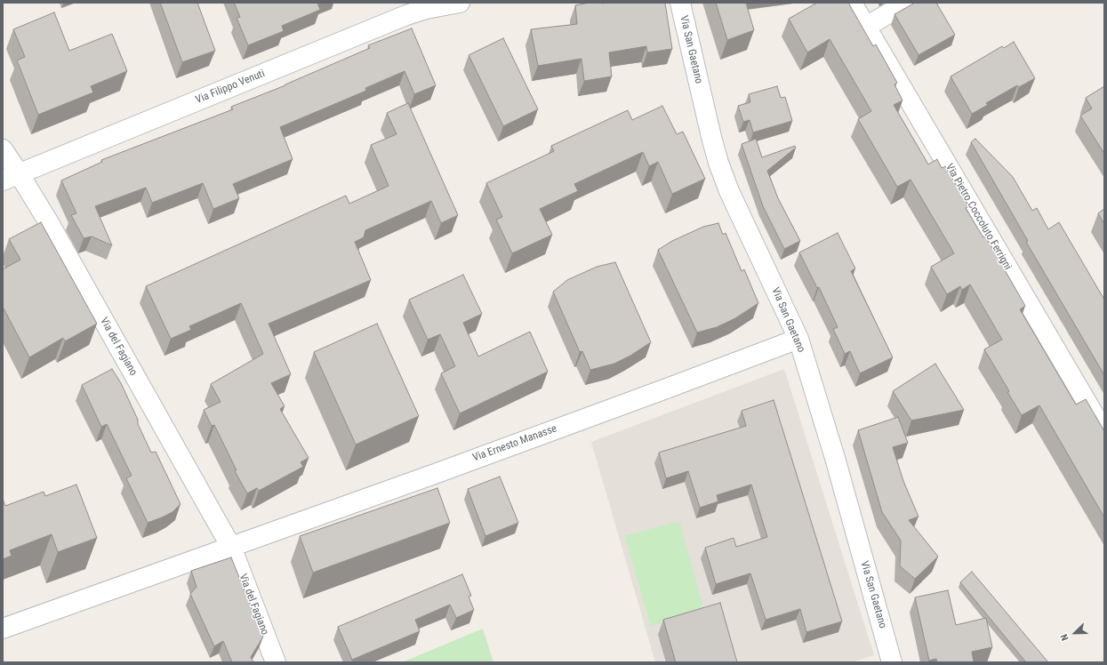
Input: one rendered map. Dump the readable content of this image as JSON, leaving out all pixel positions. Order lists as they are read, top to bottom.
{
  "streets": {
    "street": [
      "Via San Gaetano",
      "Via Filippo Venuti",
      "Via Pietro Coccoluto Ferrigni",
      "Via del Fagiano",
      "Via Ernesto Manasse"
    ]
  },
  "crossings": [
    ["Via San Gaetano", "Via Ernesto Manasse"],
    ["Via Filippo Venuti", "Via del Fagiano"],
    ["Via del Fagiano", "Via Ernesto Manasse"]
  ],
  "north": "bottom left"
}
